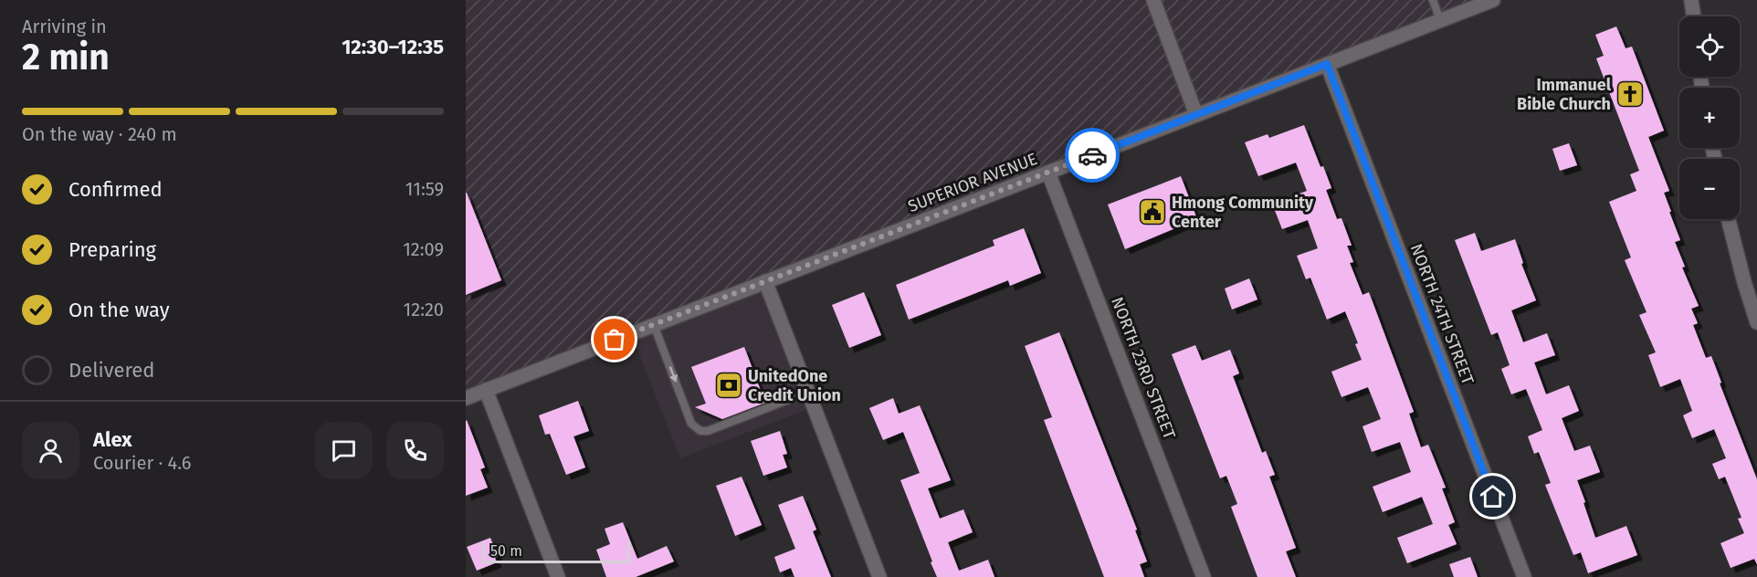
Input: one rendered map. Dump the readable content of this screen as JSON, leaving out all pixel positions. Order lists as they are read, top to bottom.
{
  "streets": {
    "street": ["SUPERIOR AVENUE", "NORTH 24TH STREET", "NORTH 23RD STREET"]
  },
  "crossings": [
    ["SUPERIOR AVENUE", "NORTH 24TH STREET"],
    ["SUPERIOR AVENUE", "NORTH 23RD STREET"]
  ],
  "places": {
    "church": ["Immanuel Bible Church"],
    "public building": ["Hmong Community Center"],
    "bank": ["UnitedOne Credit Union"]
  },
  "scale_bar": "50 m",
  "page": {
    "heading": ["2 min", "Arriving in", "12:30–12:35"],
    "panel": ["Alex", "Courier · 4.6"],
    "map_buttons": ["+", "−"],
    "bar": "On the way · 240 m",
    "list": [
      ["Confirmed", "11:59"],
      ["Preparing", "12:09"],
      ["On the way", "12:20"],
      "Delivered"
    ],
    "scale": "50 m"
  }
}
